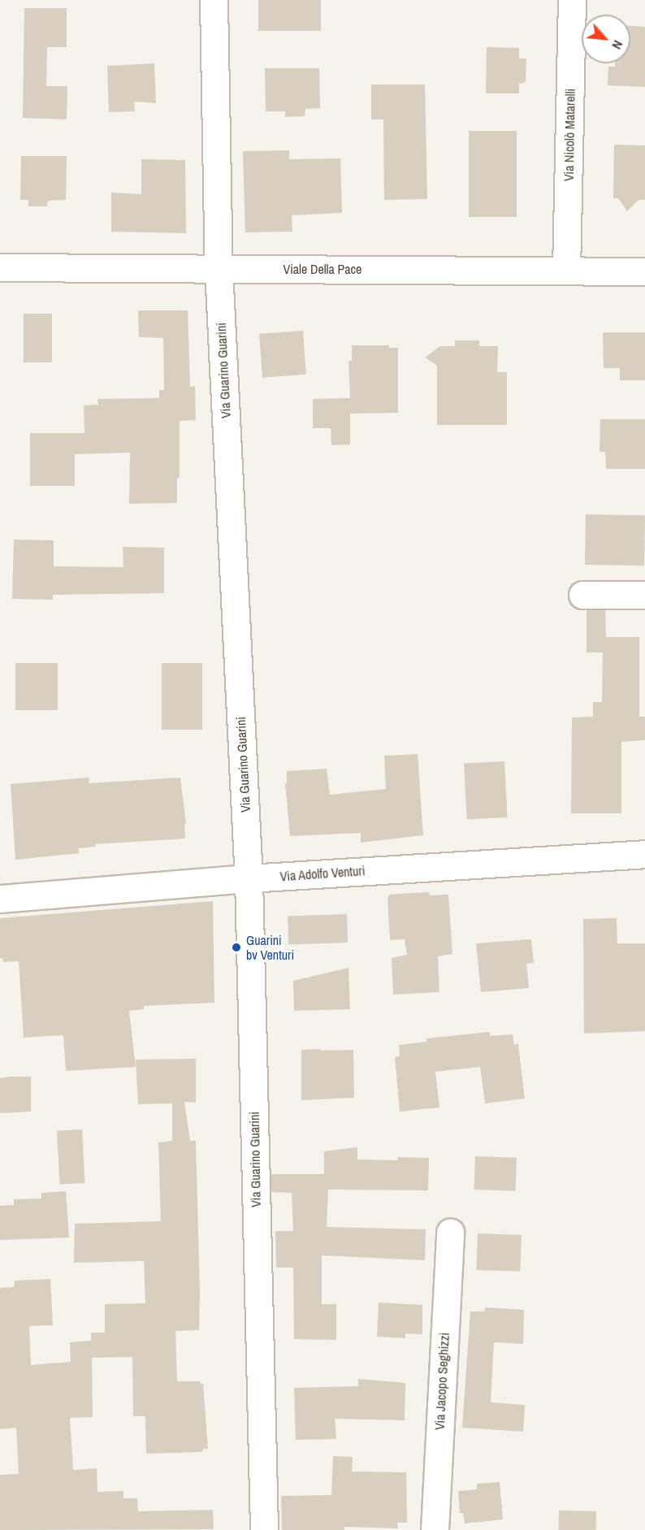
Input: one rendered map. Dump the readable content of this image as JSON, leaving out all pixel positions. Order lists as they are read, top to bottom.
{
  "streets": {
    "street": [
      "Via Nicolò Matarelli",
      "Viale Della Pace",
      "Via Guarino Guarini",
      "Via Adolfo Venturi",
      "Via Jacopo Seghizzi"
    ]
  },
  "crossings": [
    ["Via Nicolò Matarelli", "Viale Della Pace"],
    ["Viale Della Pace", "Via Guarino Guarini"],
    ["Via Guarino Guarini", "Via Adolfo Venturi"]
  ],
  "places": ["Guarini bv Venturi"],
  "north": "bottom right"
}
